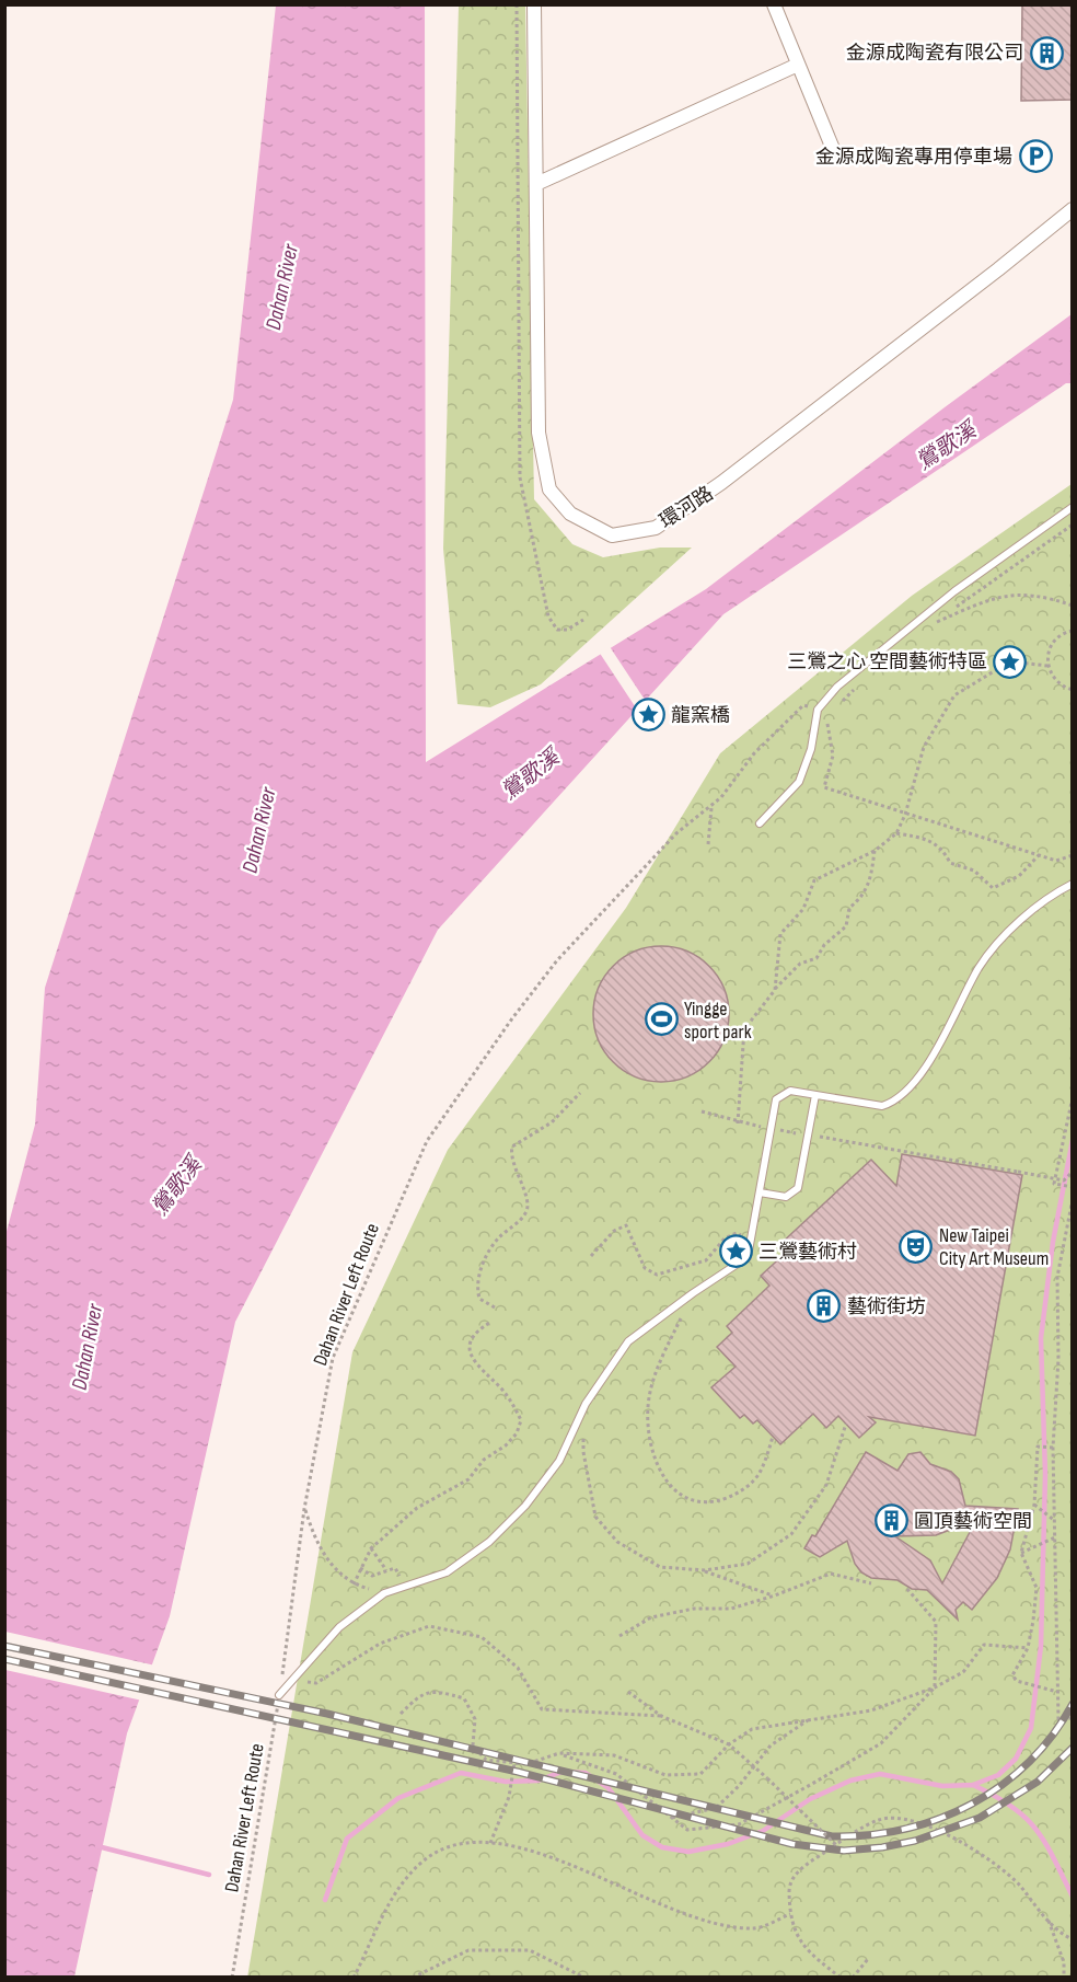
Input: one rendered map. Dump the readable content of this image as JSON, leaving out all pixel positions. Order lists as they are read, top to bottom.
{
  "streets": {
    "street": ["環河路"],
    "path": ["Dahan River Left Route"]
  },
  "water": ["Dahan River", "鶯歌溪"],
  "places": {
    "building": ["金源成陶瓷有限公司", "藝術街坊", "圓頂藝術空間"],
    "parking": ["金源成陶瓷專用停車場"],
    "place": ["三鶯之心 空間藝術特區", "龍窯橋", "三鶯藝術村"],
    "sports": ["Yingge sport park"],
    "theatre": ["New Taipei City Art Museum"]
  }
}
